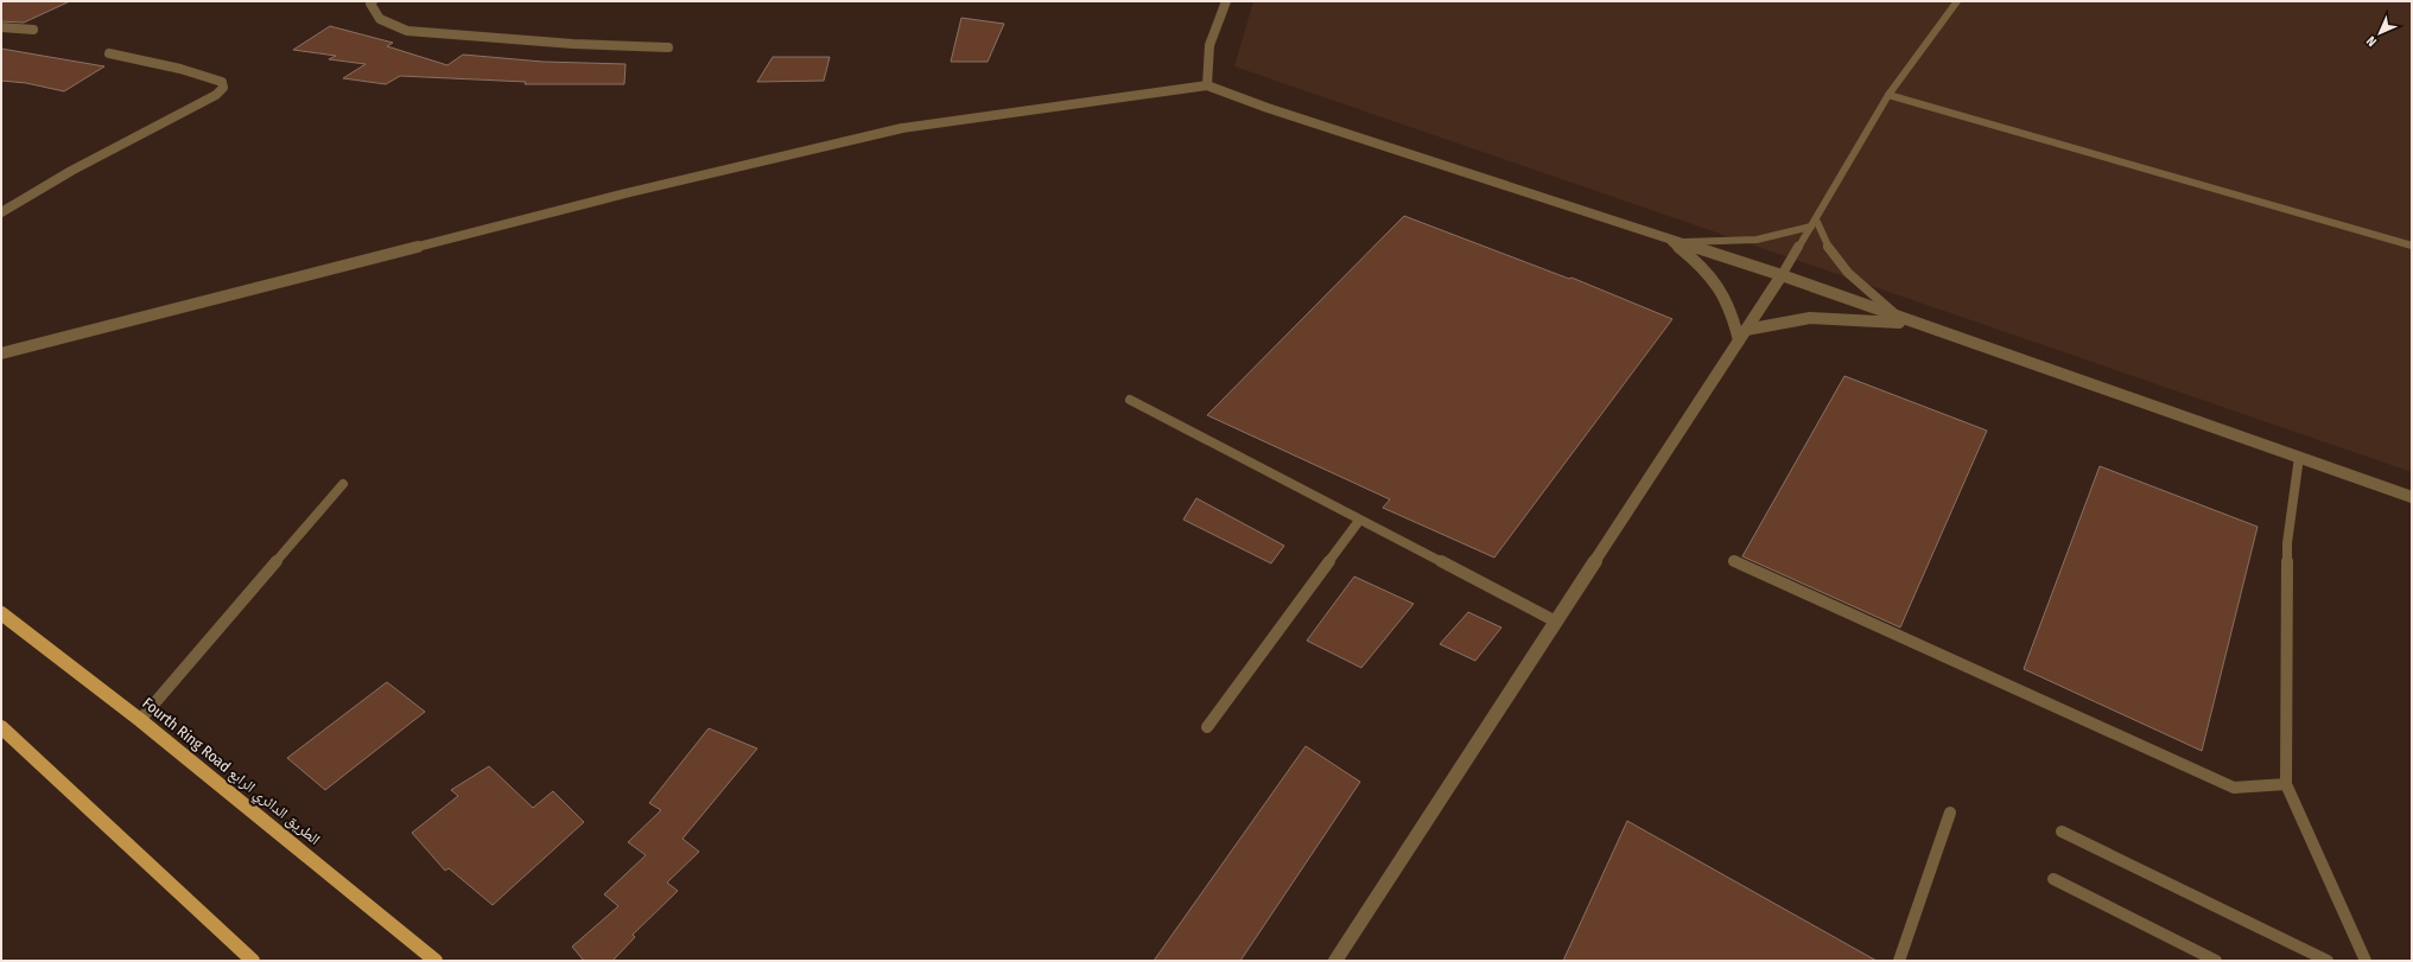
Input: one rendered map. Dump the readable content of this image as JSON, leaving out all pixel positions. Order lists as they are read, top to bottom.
{
  "streets": {
    "main road": ["Fourth Ring Road الطريق الدائري الرابع"]
  },
  "north": "bottom left"
}
